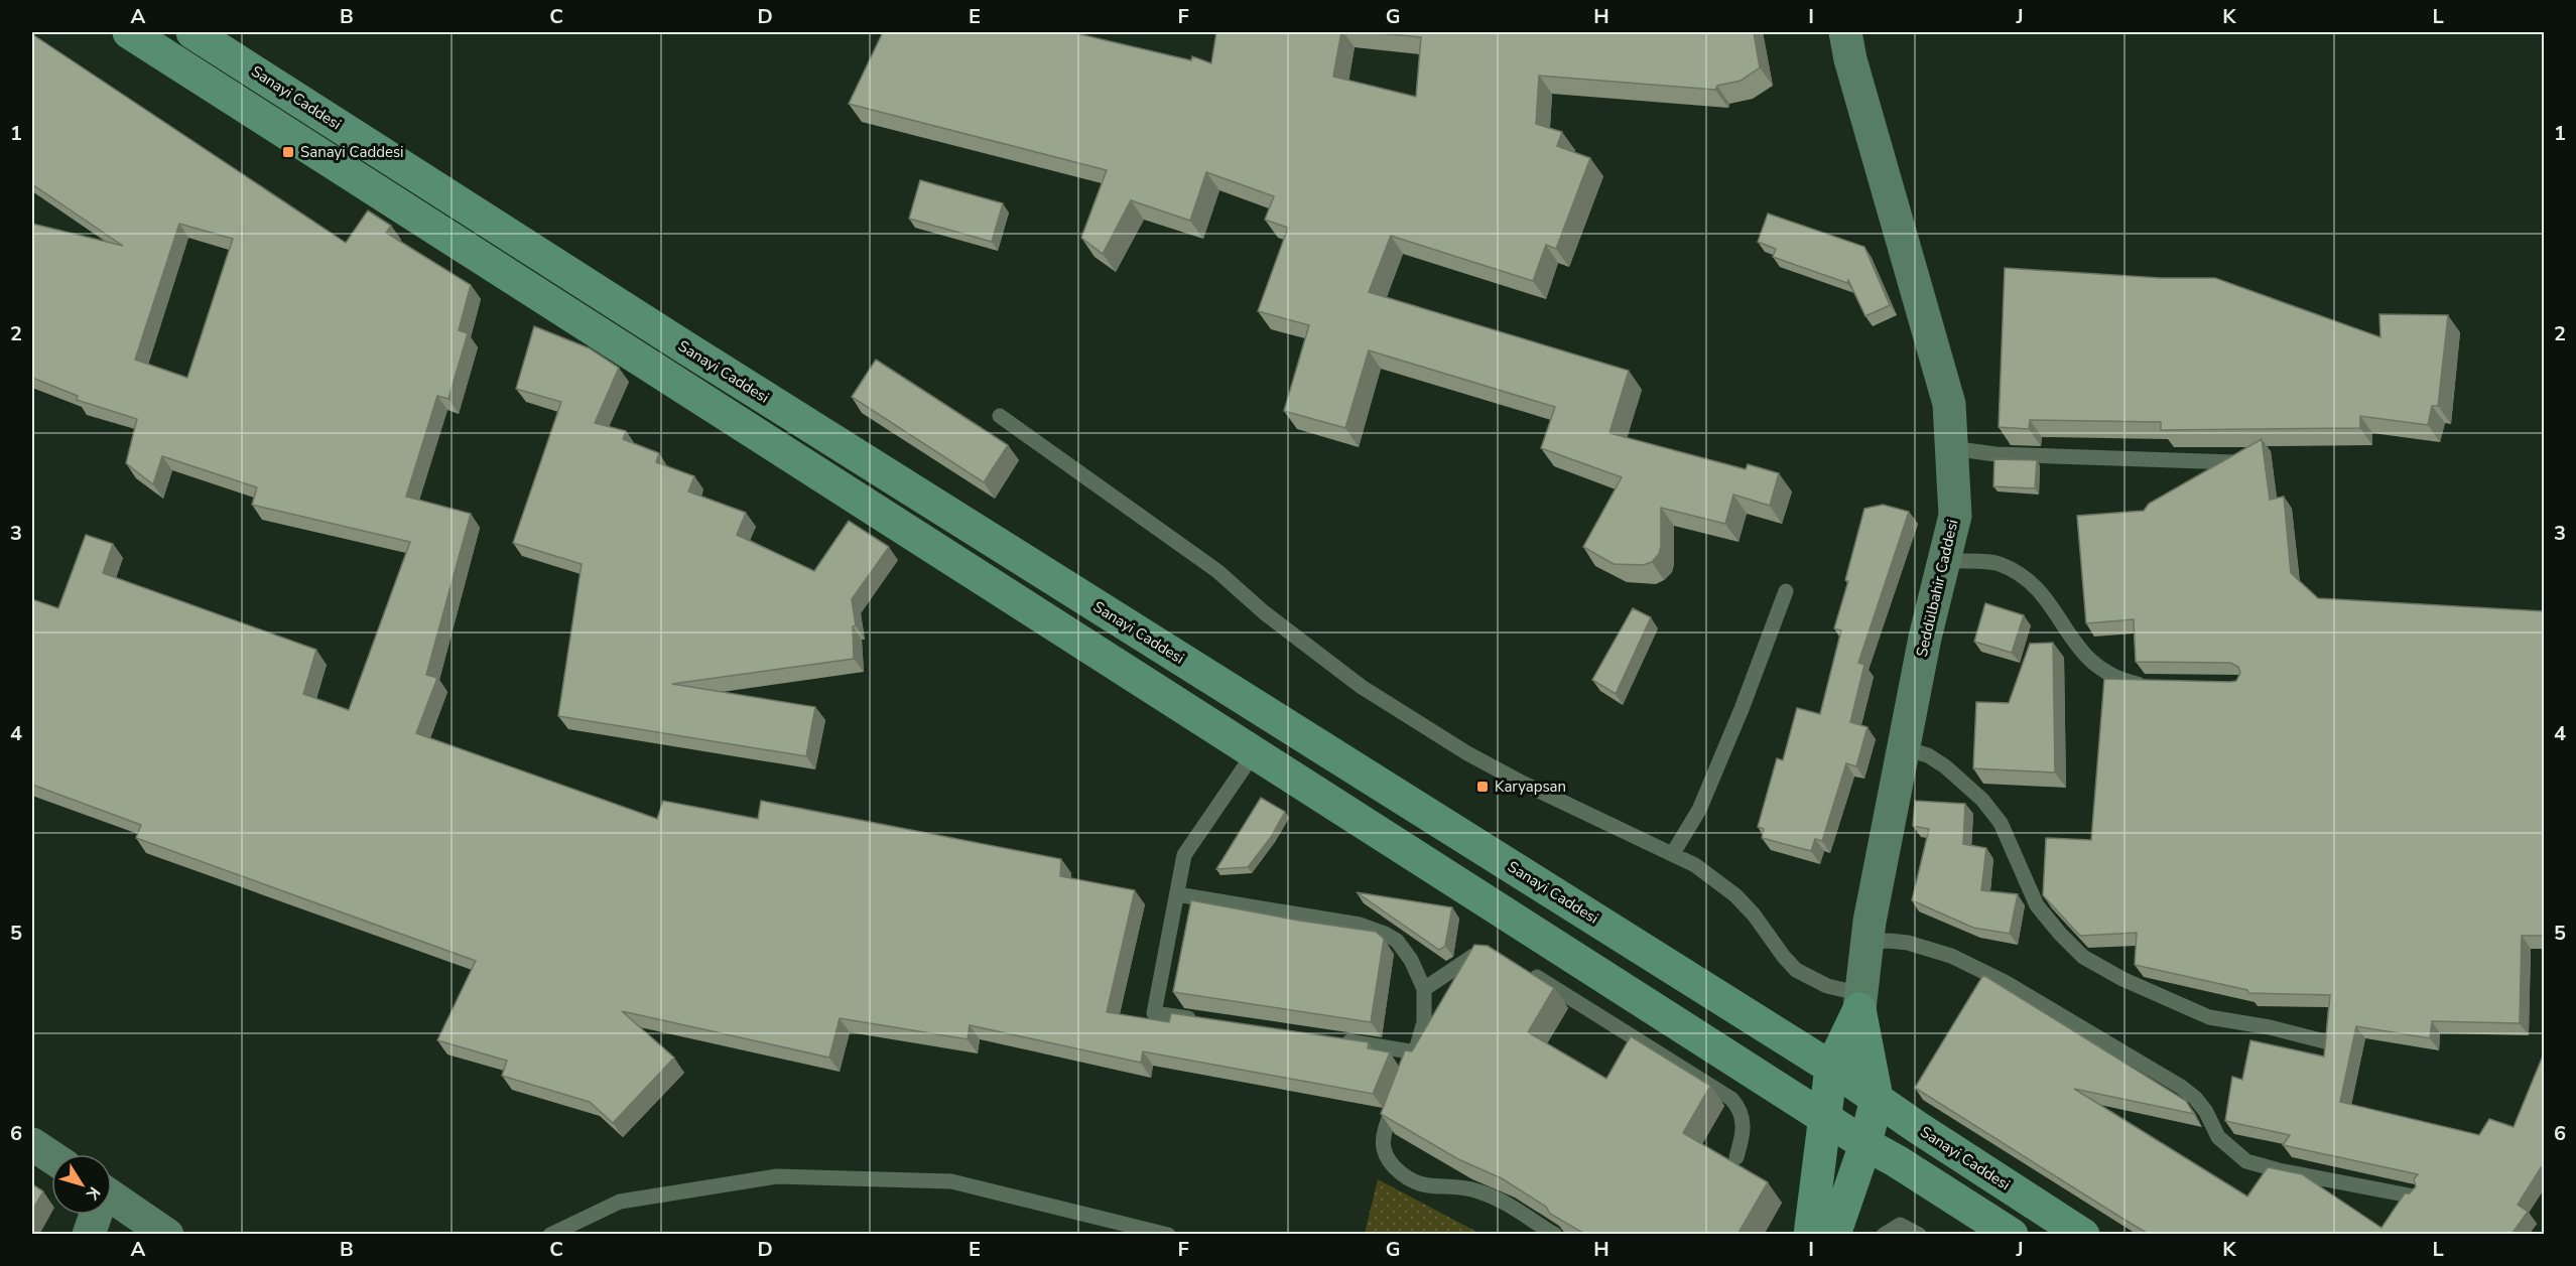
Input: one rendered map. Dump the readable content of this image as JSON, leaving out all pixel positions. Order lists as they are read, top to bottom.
{
  "streets": {
    "main road": ["Sanayi Caddesi"],
    "street": ["Seddülbahir Caddesi"]
  },
  "places": {
    "transit": ["Sanayi̇ Caddesi̇", "Karyapsan"]
  },
  "north": "bottom right",
  "grid": {
    "columns": [
      "A",
      "B",
      "C",
      "D",
      "E",
      "F",
      "G",
      "H",
      "I",
      "J",
      "K",
      "L"
    ],
    "rows": [
      "1",
      "2",
      "3",
      "4",
      "5",
      "6"
    ]
  }
}
